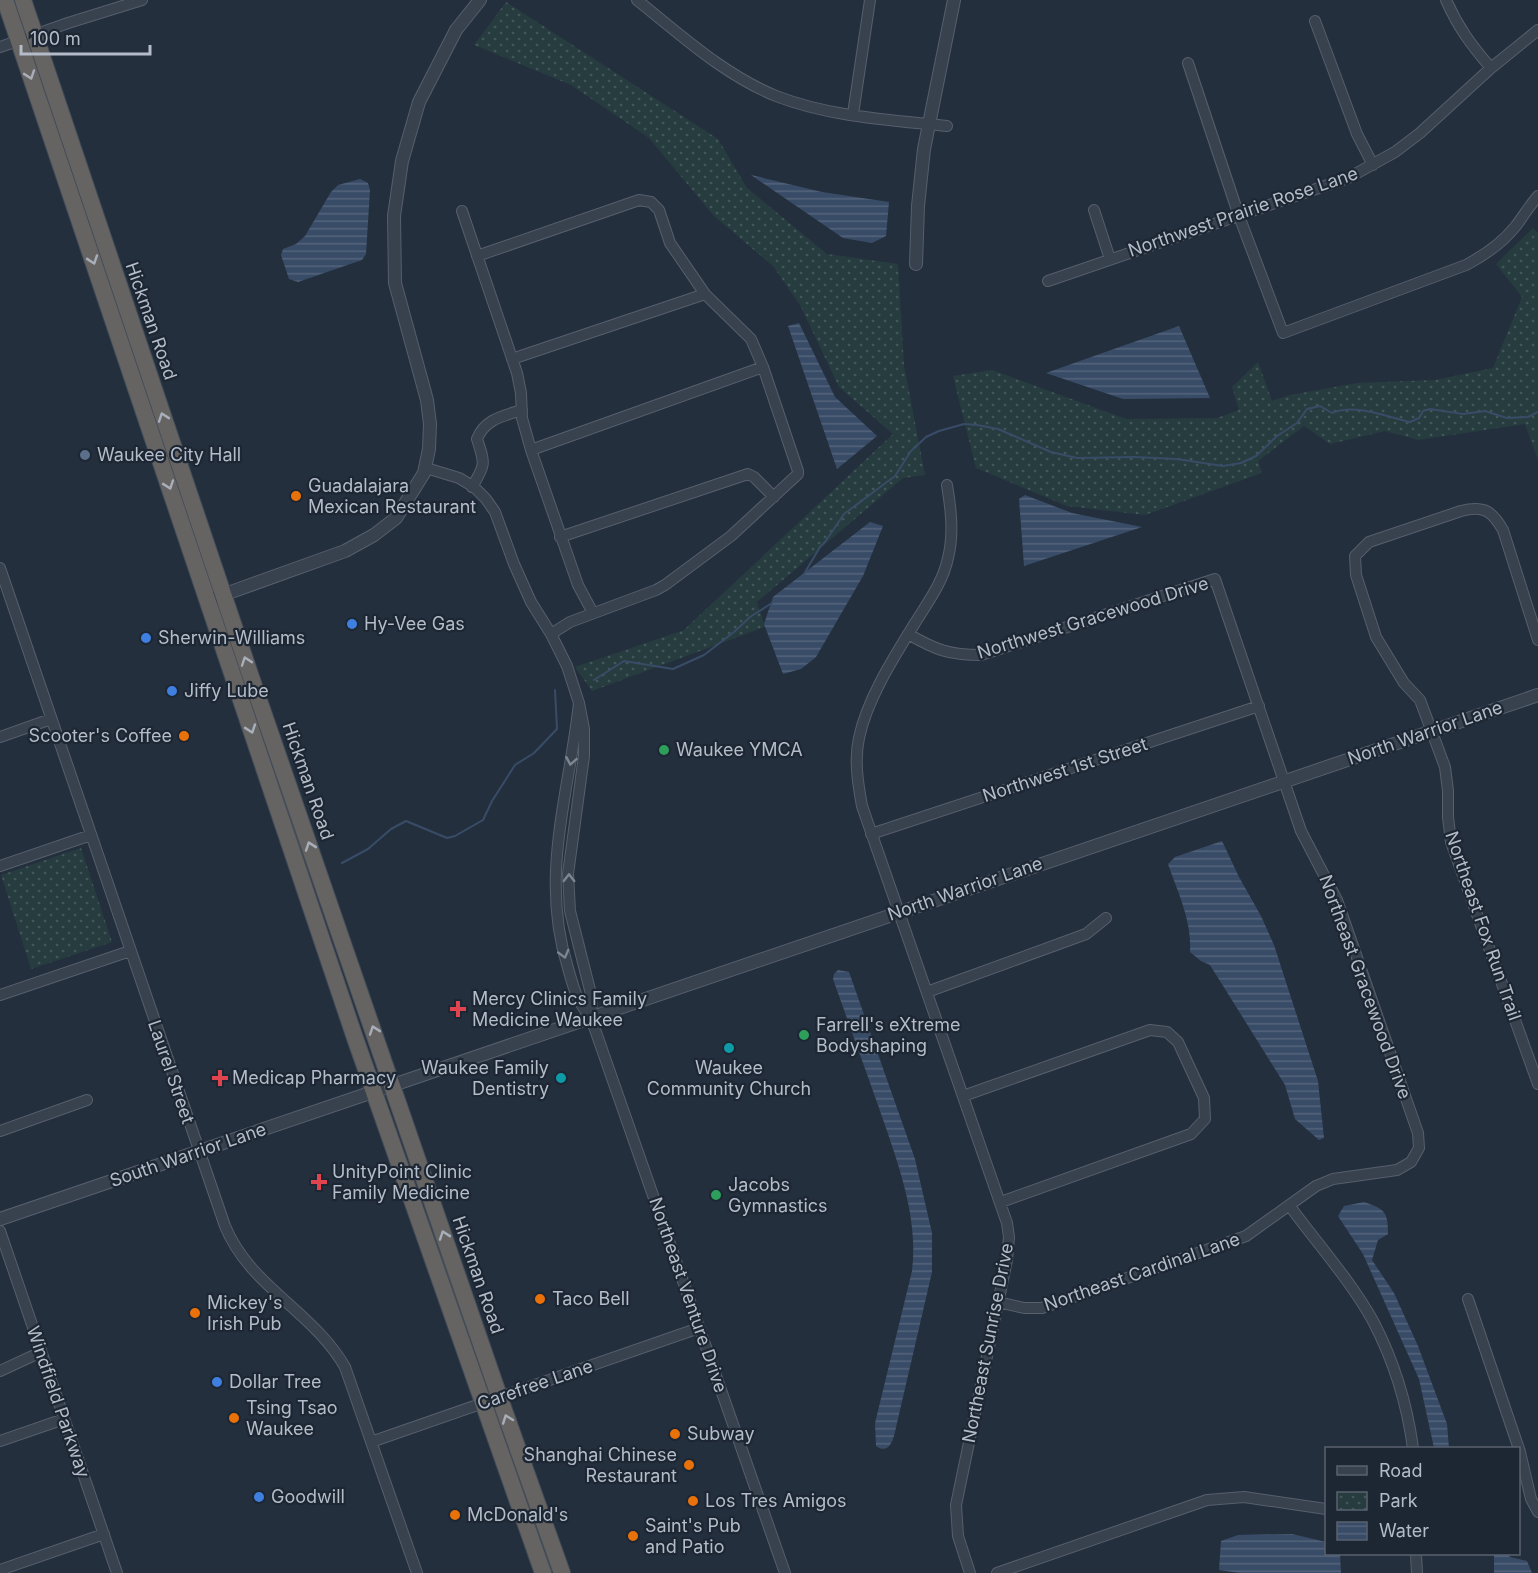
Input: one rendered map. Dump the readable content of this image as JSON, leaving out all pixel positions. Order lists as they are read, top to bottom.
{
  "streets": {
    "highway": ["Hickman Road"],
    "street": [
      "Northwest Prairie Rose Lane",
      "Northwest Gracewood Drive",
      "North Warrior Lane",
      "Northwest 1st Street",
      "Northeast Fox Run Trail",
      "Northeast Gracewood Drive",
      "Laurel Street",
      "South Warrior Lane",
      "Northeast Cardinal Lane",
      "Northeast Venture Drive",
      "Northeast Sunrise Drive",
      "Carefree Lane",
      "Windfield Parkway"
    ]
  },
  "crossings": [
    ["Hickman Road", "North Warrior Lane"],
    ["Hickman Road", "South Warrior Lane"],
    ["Hickman Road", "Carefree Lane"],
    ["Northwest Gracewood Drive", "North Warrior Lane"],
    ["Northwest Gracewood Drive", "Northwest 1st Street"],
    ["Northwest Gracewood Drive", "Northeast Gracewood Drive"],
    ["Northwest Gracewood Drive", "Northeast Sunrise Drive"],
    ["North Warrior Lane", "Northeast Fox Run Trail"],
    ["North Warrior Lane", "Northeast Gracewood Drive"],
    ["North Warrior Lane", "South Warrior Lane"],
    ["North Warrior Lane", "Northeast Venture Drive"],
    ["North Warrior Lane", "Northeast Sunrise Drive"],
    ["Northwest 1st Street", "Northeast Sunrise Drive"],
    ["Northeast Gracewood Drive", "Northeast Cardinal Lane"],
    ["Laurel Street", "South Warrior Lane"],
    ["Laurel Street", "Carefree Lane"],
    ["Northeast Cardinal Lane", "Northeast Sunrise Drive"],
    ["Northeast Venture Drive", "Carefree Lane"]
  ],
  "places": {
    "other": [
      "Waukee City Hall",
      "Guadalajara Mexican Restaurant",
      "Hy-Vee Gas",
      "Sherwin-Williams",
      "Jiffy Lube",
      "Scooter's Coffee",
      "Waukee YMCA",
      "Farrell's eXtreme Bodyshaping",
      "Waukee Community Church",
      "Waukee Family Dentistry",
      "Jacobs Gymnastics",
      "Taco Bell",
      "Mickey's Irish Pub",
      "Dollar Tree",
      "Tsing Tsao Waukee",
      "Subway",
      "Shanghai Chinese Restaurant",
      "Goodwill",
      "Los Tres Amigos",
      "McDonald's",
      "Saint's Pub and Patio"
    ],
    "health": ["Mercy Clinics Family Medicine Waukee", "Medicap Pharmacy", "UnityPoint Clinic Family Medicine"]
  },
  "legend": ["Road", "Park", "Water"],
  "scale_bar": "100 m"
}
